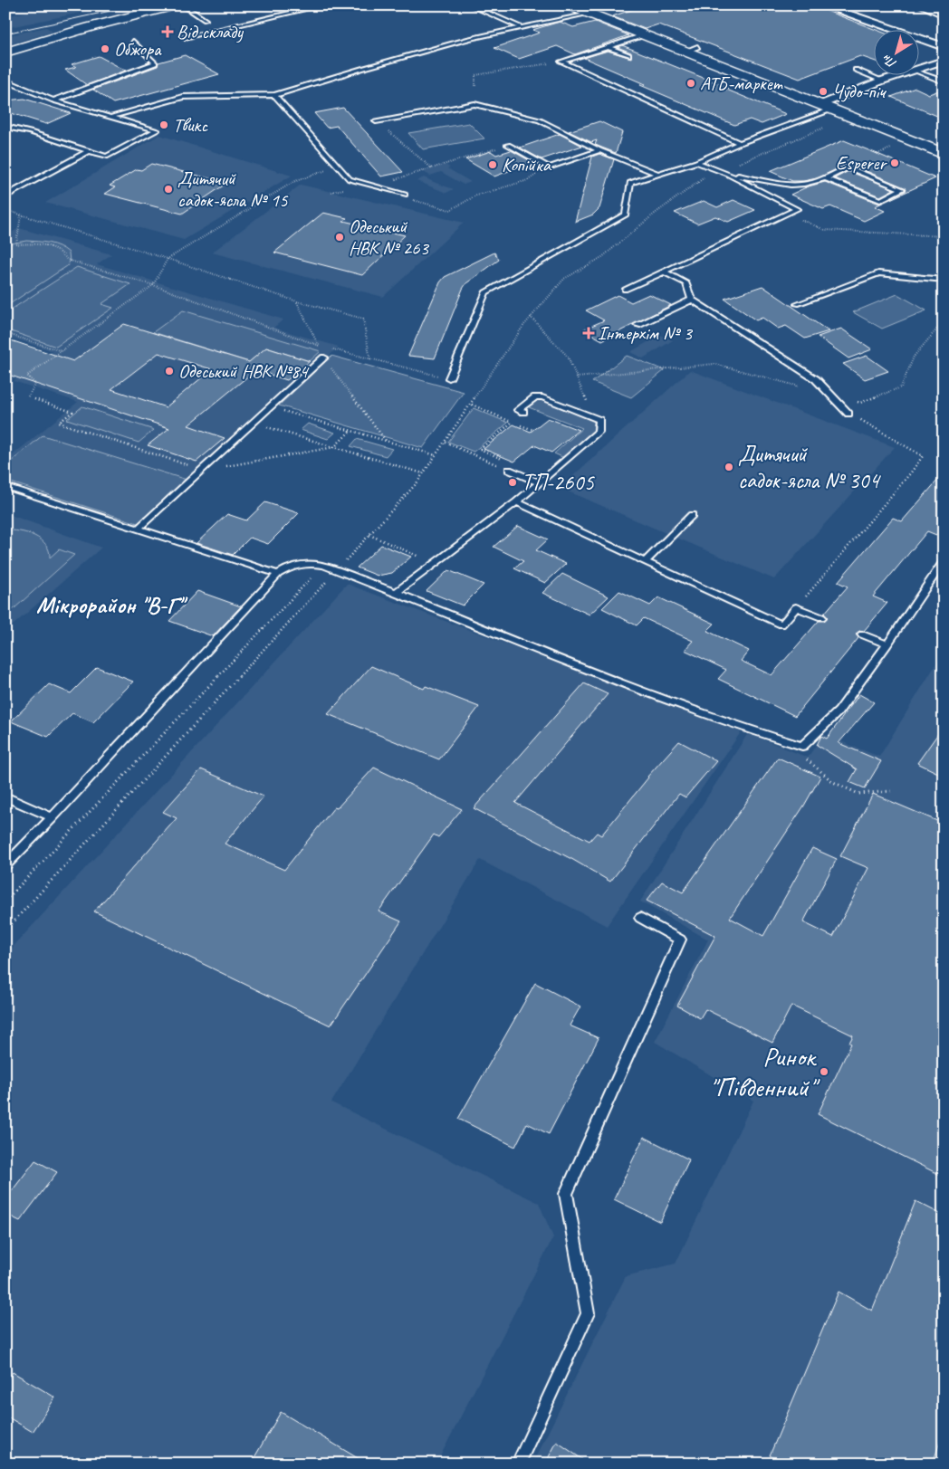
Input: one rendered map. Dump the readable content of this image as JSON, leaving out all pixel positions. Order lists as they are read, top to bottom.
{
  "districts": ["Мікрорайон \"В-Г\""],
  "places": {
    "health": ["Від складу", "Інтерхім № 3"],
    "other": [
      "Обжора",
      "АТБ-маркет",
      "Чудо-піч",
      "Твикс",
      "Esperer",
      "Копійка",
      "Дитячий садок-ясла № 15",
      "Одеський НВК № 263",
      "Одеський НВК №84",
      "Дитячий садок-ясла № 304",
      "ТП-2605",
      "Ринок \"Південний\""
    ]
  },
  "north": "bottom left"
}
